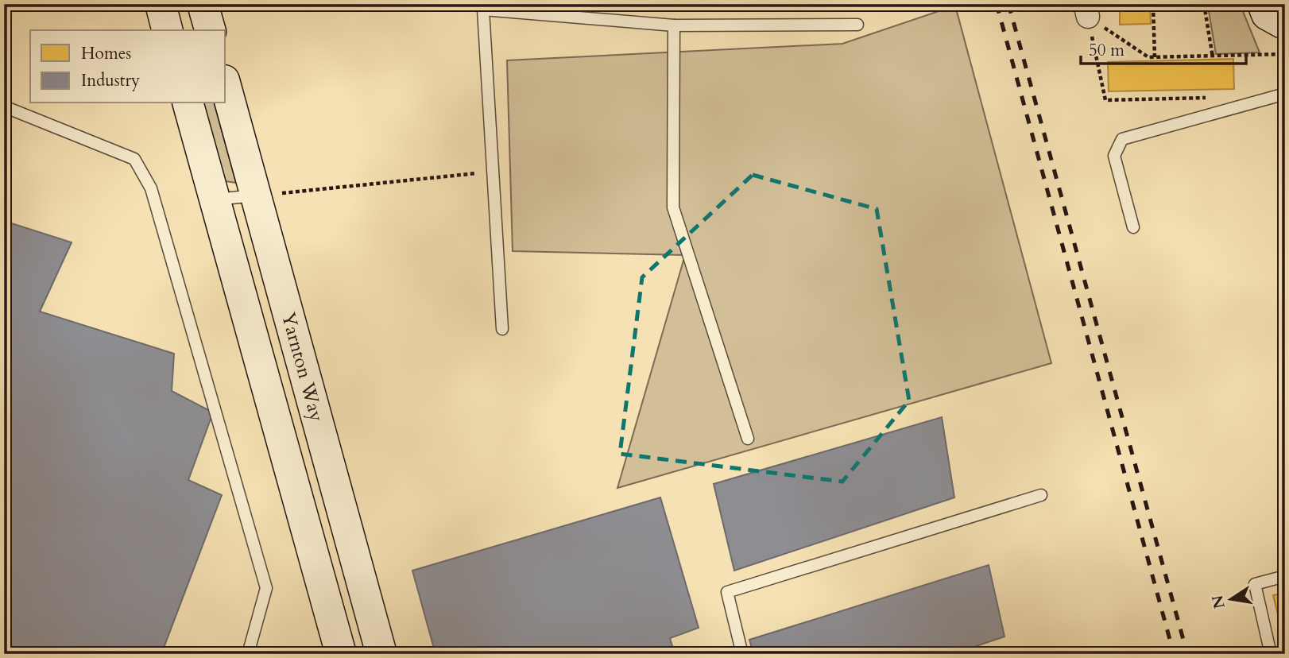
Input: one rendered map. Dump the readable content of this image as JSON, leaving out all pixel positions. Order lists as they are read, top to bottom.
{
  "streets": {
    "street": ["Yarnton Way"]
  },
  "legend": ["Homes", "Industry"],
  "scale_bar": "50 m",
  "north": "left"
}
